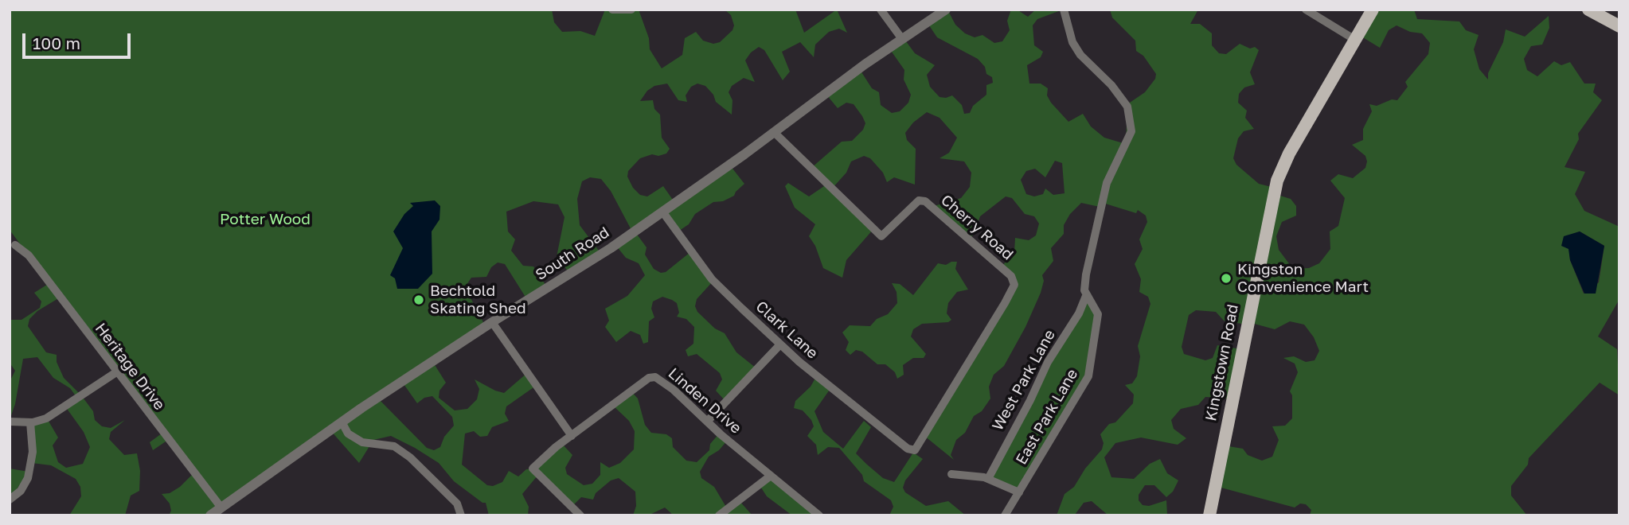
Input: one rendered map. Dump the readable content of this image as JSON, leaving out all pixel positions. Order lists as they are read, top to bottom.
{
  "streets": {
    "main road": ["Kingstown Road"],
    "street": [
      "Cherry Road",
      "South Road",
      "Clark Lane",
      "Heritage Drive",
      "West Park Lane",
      "Linden Drive",
      "East Park Lane"
    ]
  },
  "crossings": [
    ["Cherry Road", "South Road"],
    ["Cherry Road", "Clark Lane"],
    ["South Road", "Clark Lane"],
    ["South Road", "Heritage Drive"],
    ["West Park Lane", "East Park Lane"]
  ],
  "parks": ["Potter Wood"],
  "places": ["Kingston Convenience Mart", "Bechtold Skating Shed"],
  "scale_bar": "100 m"
}
